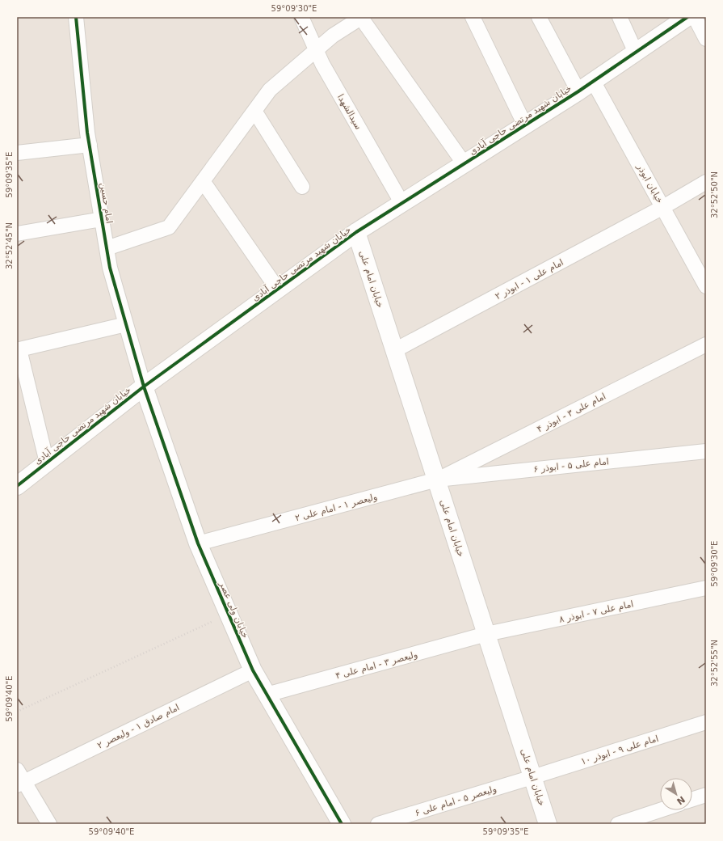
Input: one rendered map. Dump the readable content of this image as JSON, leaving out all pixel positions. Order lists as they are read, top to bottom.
{
  "streets": {
    "street": [
      "سیدالشهدا",
      "خیابان شهید مرتضی حاجی آبادی",
      "خیابان ابوذر",
      "امام حسین",
      "خیابان امام علی",
      "امام علی ۱ - ابوذر ۲",
      "امام علی ۳ - ابوذر ۴",
      "امام علی ۵ - ابوذر ۶",
      "ولیعصر ۱ - امام علی ۲",
      "خیابان ولی عصر",
      "امام علی ۷ - ابوذر ۸",
      "ولیعصر ۳ - امام علی ۴",
      "امام صادق ۱ - ولیعصر ۲",
      "امام علی ۹ - ابوذر ۱۰",
      "ولیعصر ۵ - امام علی ۶"
    ]
  },
  "crossings": [
    ["سیدالشهدا", "خیابان شهید مرتضی حاجی آبادی"],
    ["خیابان شهید مرتضی حاجی آبادی", "خیابان ابوذر"],
    ["خیابان شهید مرتضی حاجی آبادی", "امام حسین"],
    ["خیابان شهید مرتضی حاجی آبادی", "خیابان امام علی"],
    ["خیابان شهید مرتضی حاجی آبادی", "خیابان ولی عصر"],
    ["خیابان ابوذر", "امام علی ۱ - ابوذر ۲"],
    ["امام حسین", "خیابان ولی عصر"],
    ["خیابان امام علی", "امام علی ۱ - ابوذر ۲"],
    ["خیابان امام علی", "امام علی ۳ - ابوذر ۴"],
    ["خیابان امام علی", "امام علی ۵ - ابوذر ۶"],
    ["خیابان امام علی", "ولیعصر ۱ - امام علی ۲"],
    ["خیابان امام علی", "امام علی ۷ - ابوذر ۸"],
    ["خیابان امام علی", "ولیعصر ۳ - امام علی ۴"],
    ["خیابان امام علی", "امام علی ۹ - ابوذر ۱۰"],
    ["خیابان امام علی", "ولیعصر ۵ - امام علی ۶"],
    ["امام علی ۳ - ابوذر ۴", "امام علی ۵ - ابوذر ۶"],
    ["امام علی ۳ - ابوذر ۴", "ولیعصر ۱ - امام علی ۲"],
    ["امام علی ۵ - ابوذر ۶", "ولیعصر ۱ - امام علی ۲"],
    ["ولیعصر ۱ - امام علی ۲", "خیابان ولی عصر"],
    ["خیابان ولی عصر", "ولیعصر ۳ - امام علی ۴"],
    ["خیابان ولی عصر", "امام صادق ۱ - ولیعصر ۲"],
    ["امام علی ۷ - ابوذر ۸", "ولیعصر ۳ - امام علی ۴"],
    ["امام علی ۹ - ابوذر ۱۰", "ولیعصر ۵ - امام علی ۶"]
  ],
  "north": "bottom right",
  "coordinates": [
    "59°09'30\"E",
    "59°09'35\"E",
    "32°52'50\"N",
    "32°52'45\"N",
    "32°52'55\"N",
    "59°09'40\"E"
  ]
}
